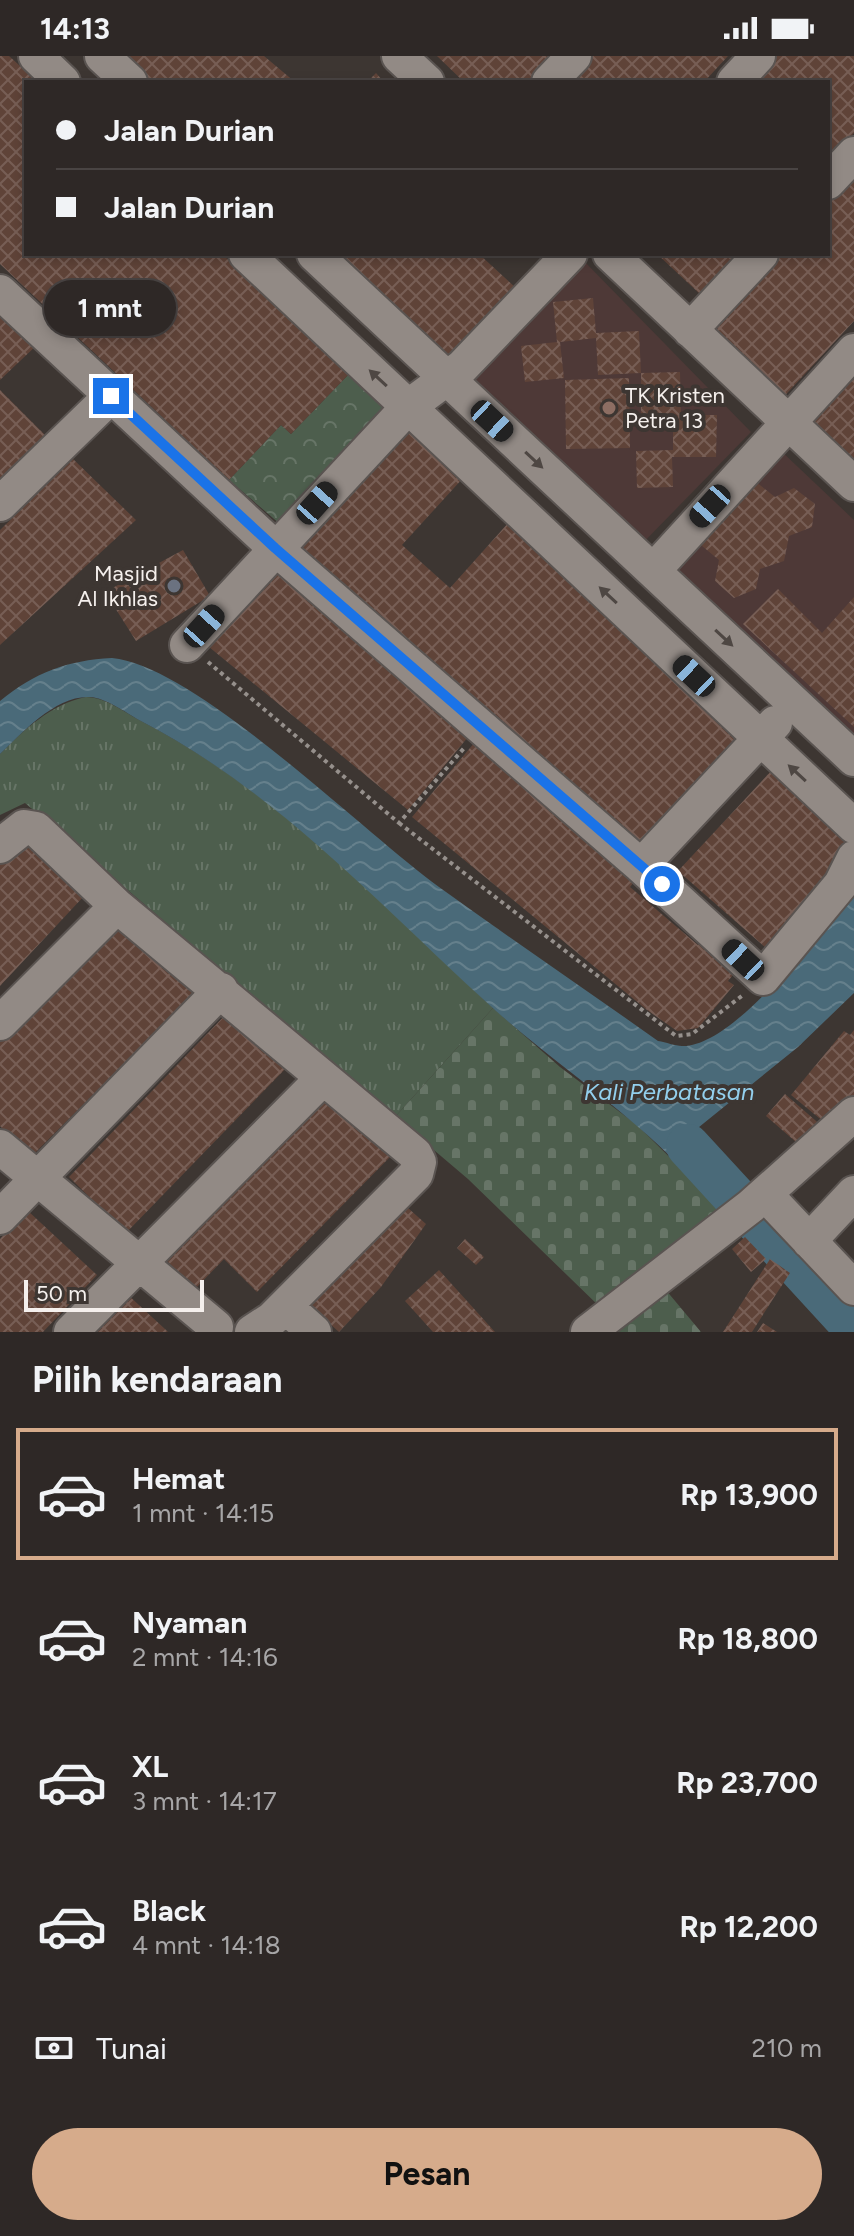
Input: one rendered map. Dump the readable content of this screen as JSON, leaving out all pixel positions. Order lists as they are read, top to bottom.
{
  "water": ["Kali Perbatasan"],
  "places": ["TK Kristen Petra 13", "Masjid Al Ikhlas"],
  "scale_bar": "50 m",
  "page": {
    "status": "14:13",
    "banner": ["Jalan Durian", "Jalan Durian"],
    "bubble": "1 mnt",
    "scale": "50 m",
    "heading": "Pilih kendaraan",
    "list": [
      {
        "name": "Hemat",
        "note": "1 mnt · 14:15",
        "value": "Rp 13,900"
      },
      {
        "name": "Nyaman",
        "note": "2 mnt · 14:16",
        "value": "Rp 18,800"
      },
      {
        "name": "XL",
        "note": "3 mnt · 14:17",
        "value": "Rp 23,700"
      },
      {
        "name": "Black",
        "note": "4 mnt · 14:18",
        "value": "Rp 12,200"
      }
    ],
    "pay": ["Tunai", "210 m"],
    "buttons": "Pesan"
  }
}
